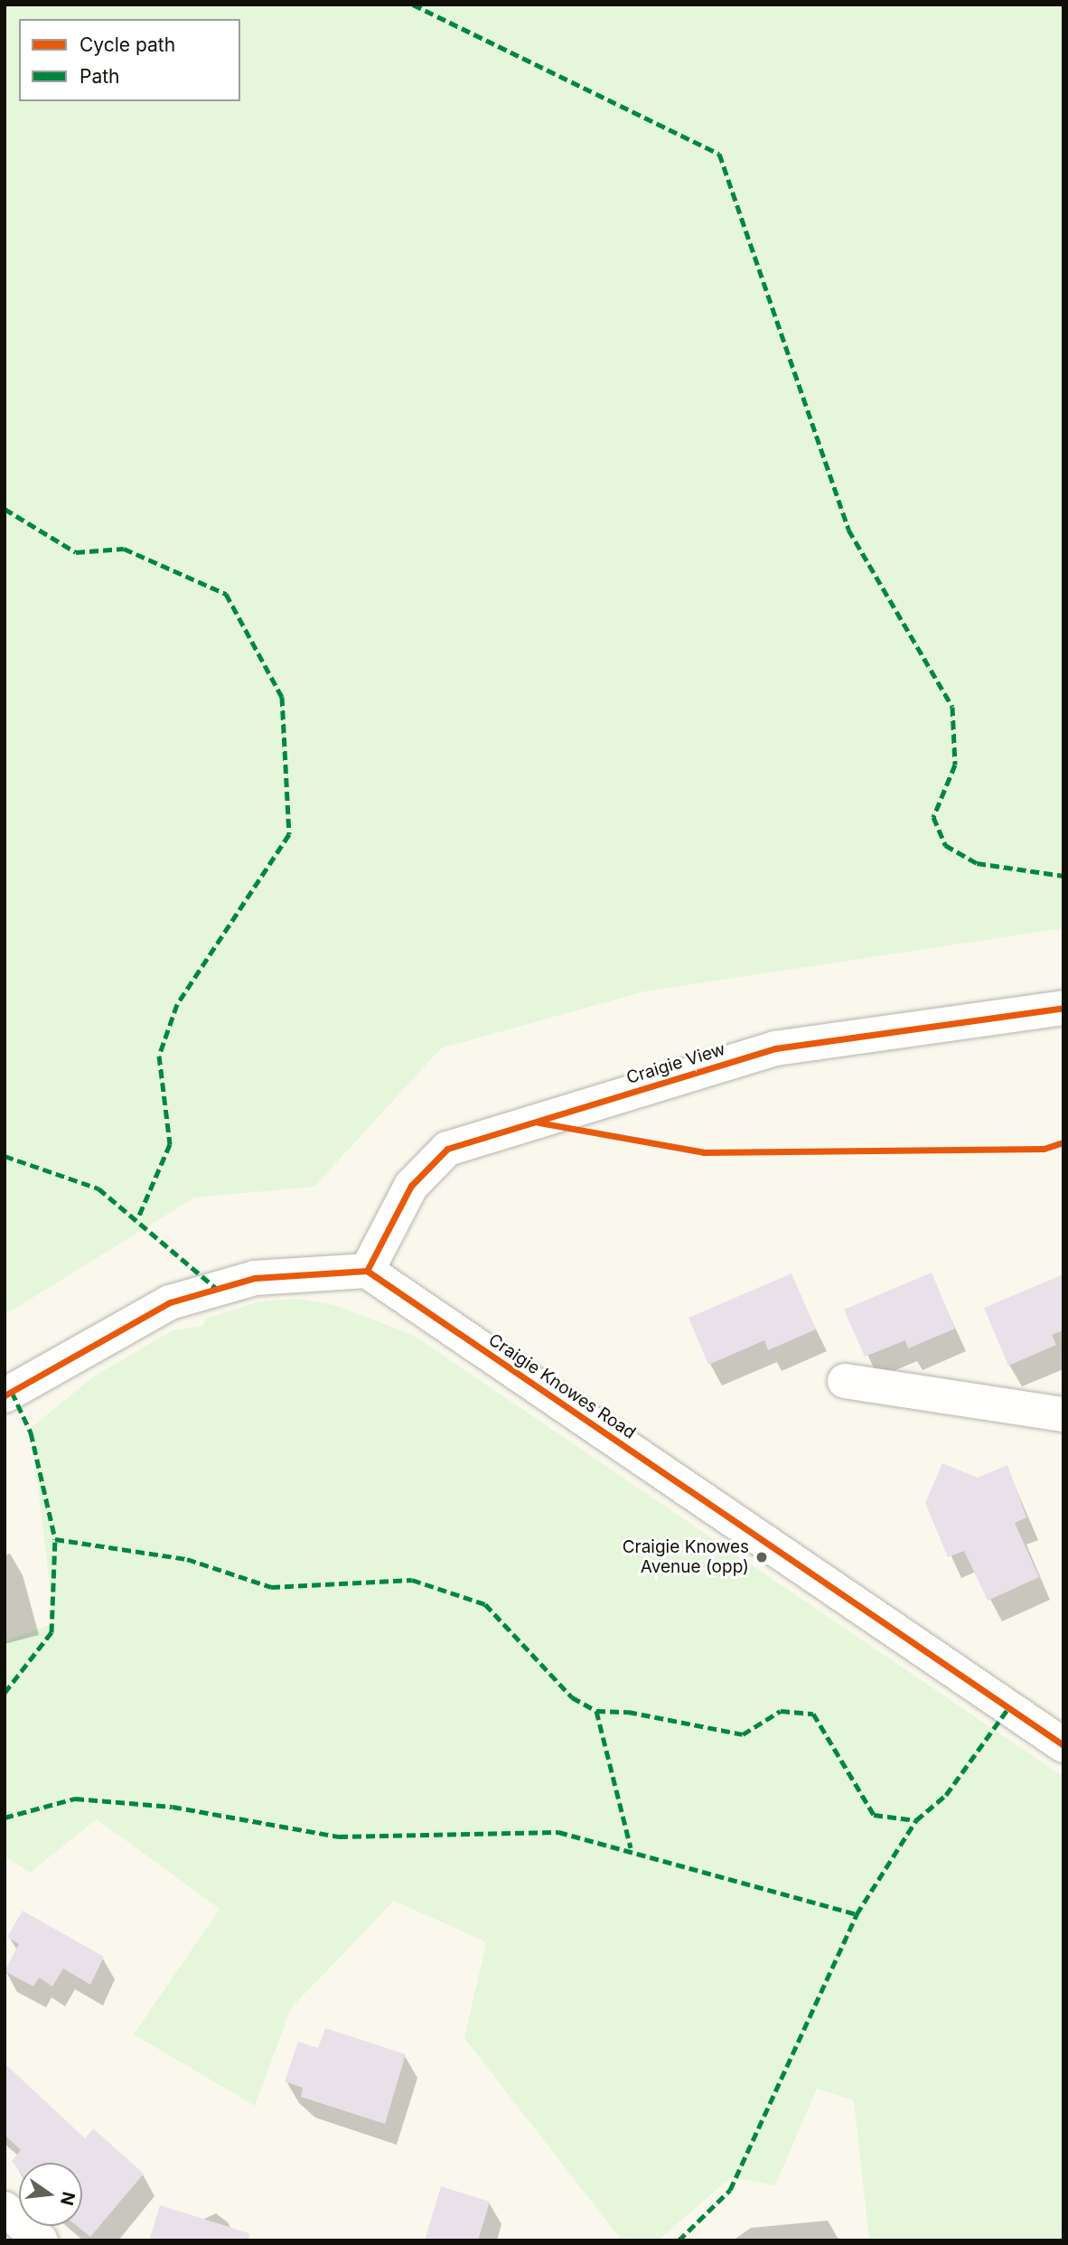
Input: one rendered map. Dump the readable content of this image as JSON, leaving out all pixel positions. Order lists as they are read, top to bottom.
{
  "streets": {
    "street": ["Craigie View", "Craigie Knowes Road"]
  },
  "crossings": [
    ["Craigie View", "Craigie Knowes Road"]
  ],
  "places": ["Craigie Knowes Avenue (opp)"],
  "legend": ["Cycle path", "Path"],
  "north": "right"
}
